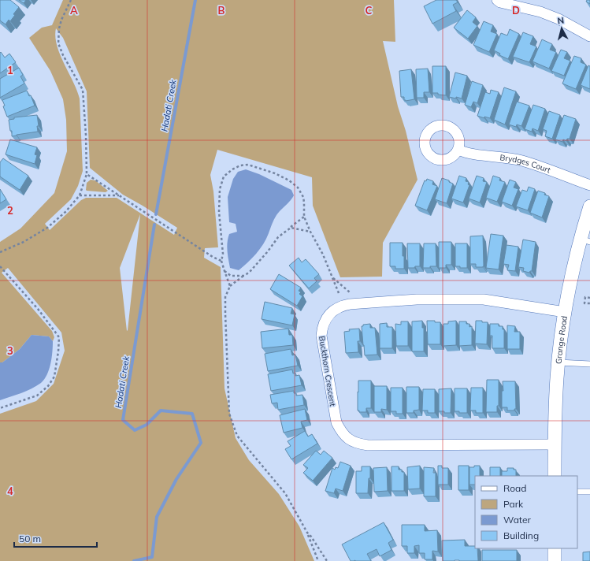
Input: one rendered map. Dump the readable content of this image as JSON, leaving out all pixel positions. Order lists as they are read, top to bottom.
{
  "streets": {
    "street": ["Brydges Court", "Grange Road", "Buckthorn Crescent"]
  },
  "crossings": [
    ["Grange Road", "Buckthorn Crescent"]
  ],
  "water": ["Hadati Creek"],
  "legend": [
    "Road",
    "Park",
    "Water",
    "Building"
  ],
  "scale_bar": "50 m",
  "north": "top",
  "grid": {
    "columns": [
      "A",
      "B",
      "C",
      "D"
    ],
    "rows": [
      "1",
      "2",
      "3",
      "4"
    ]
  }
}
